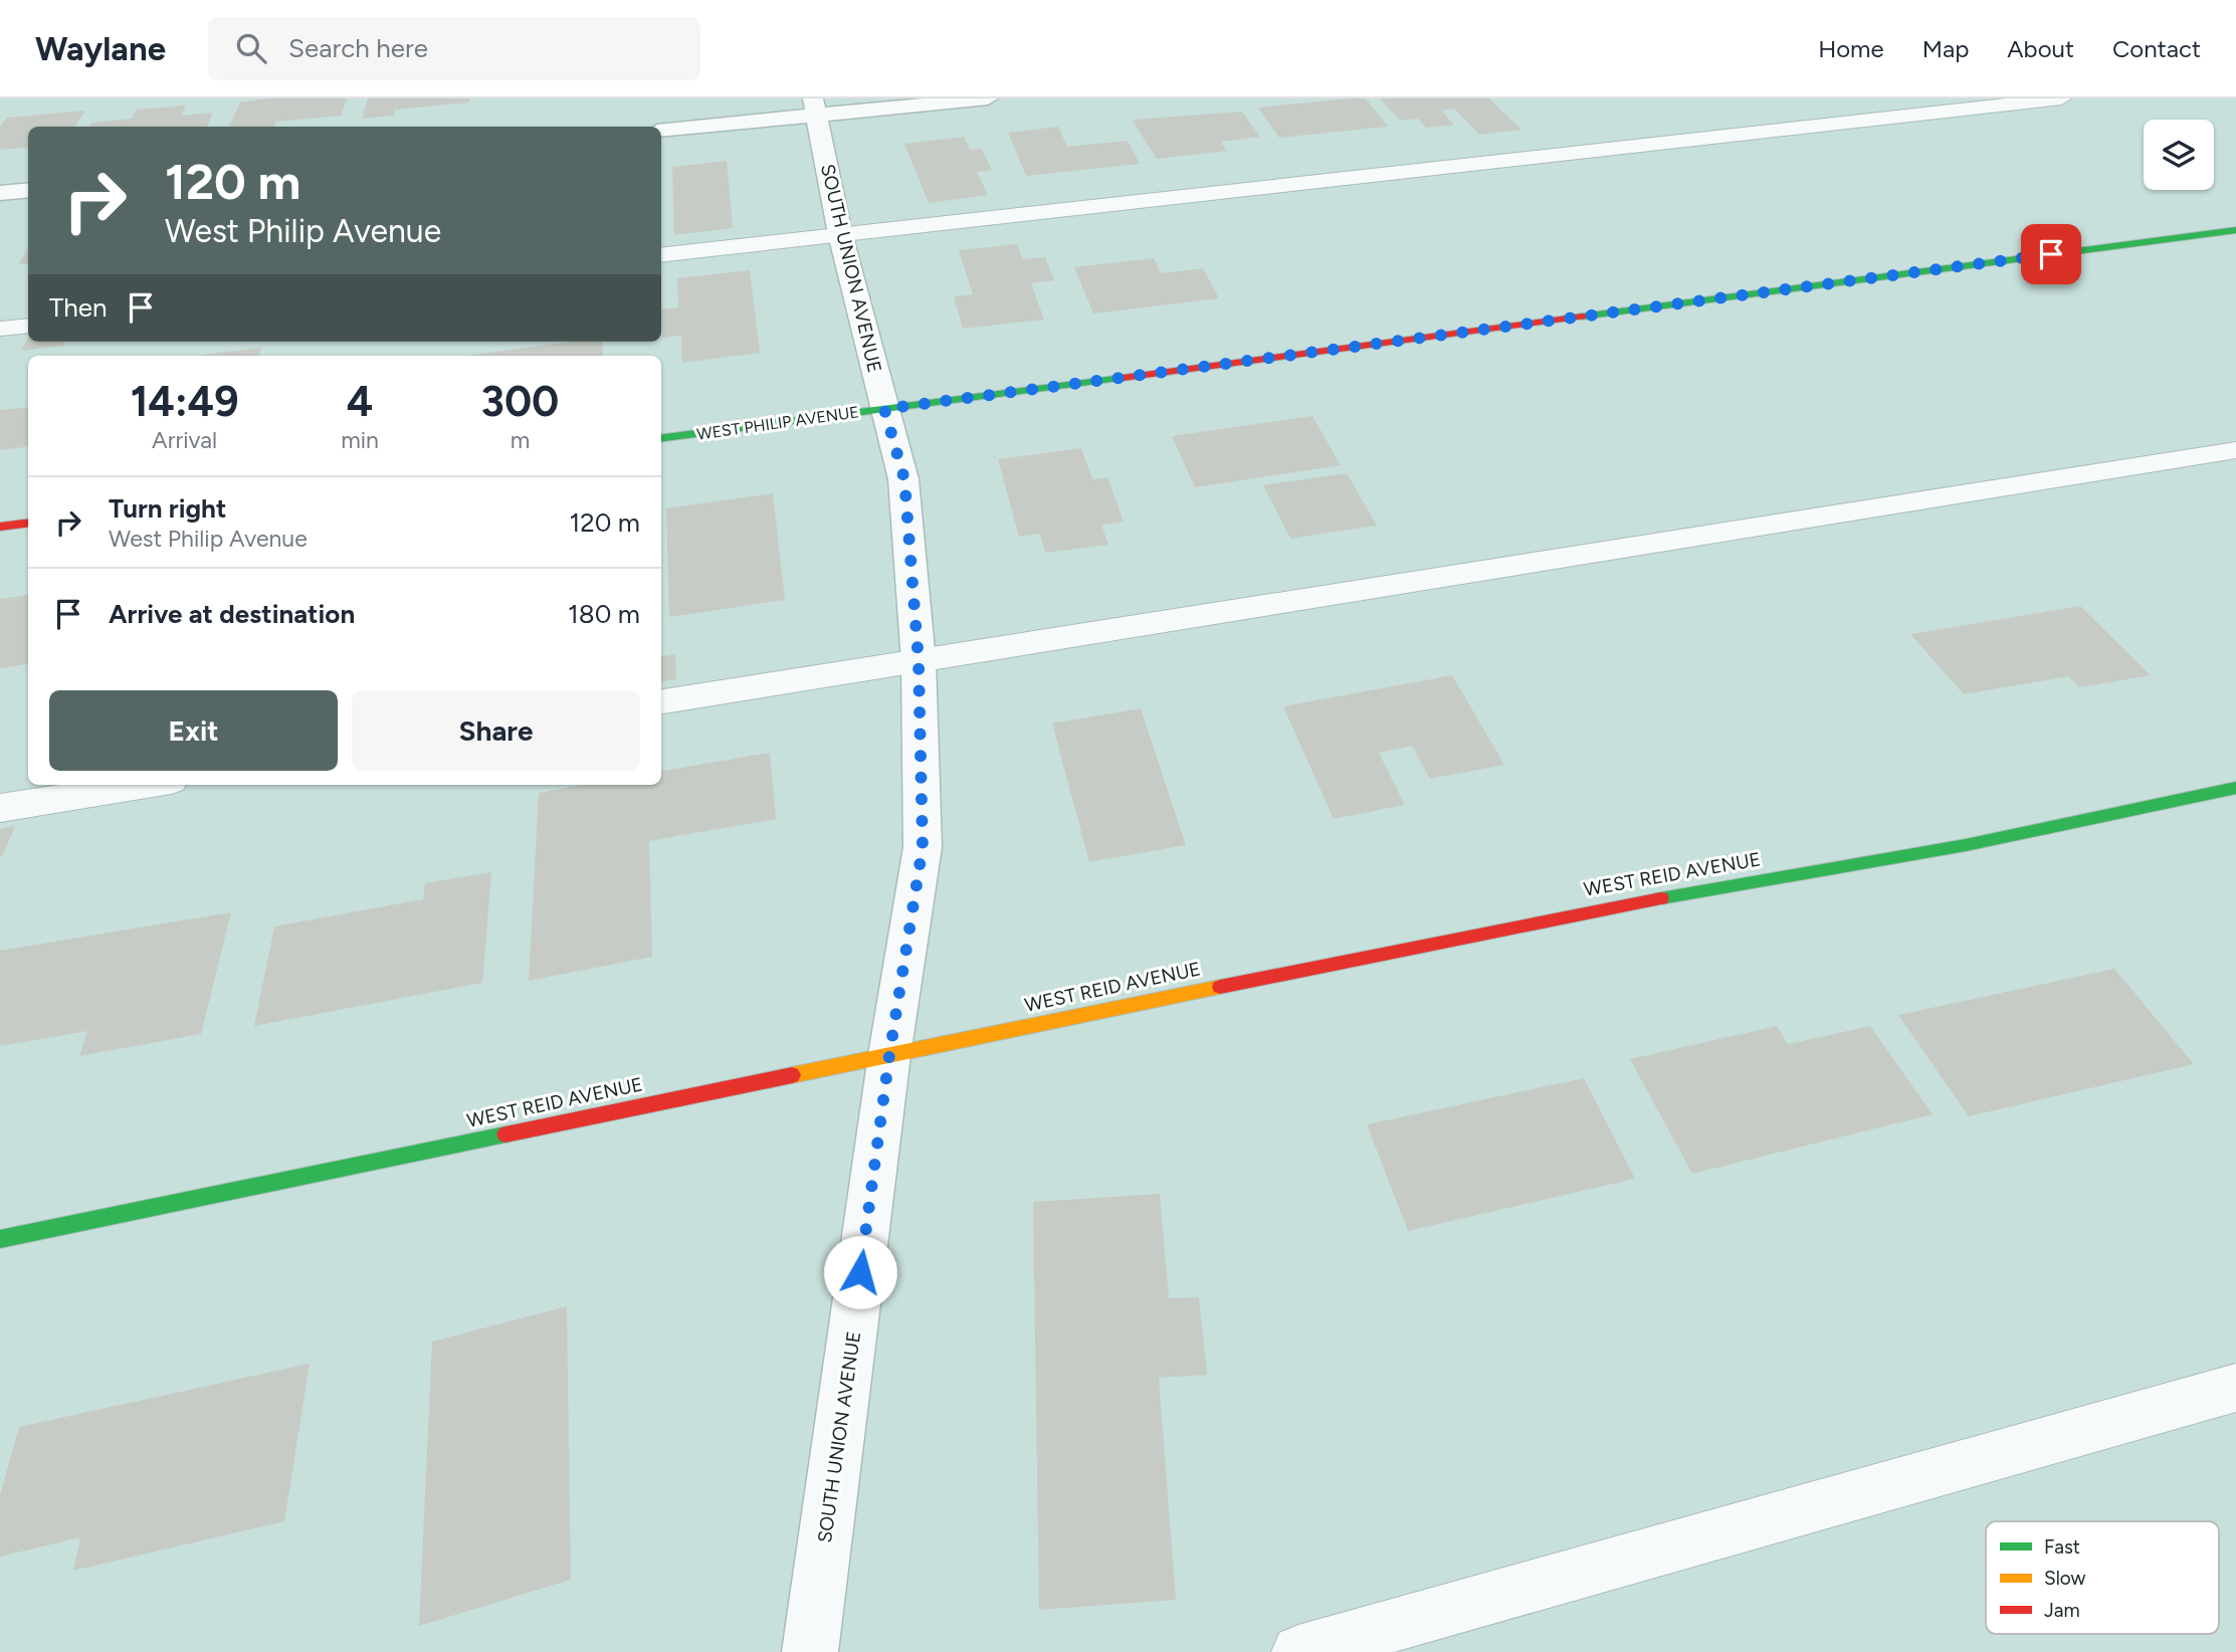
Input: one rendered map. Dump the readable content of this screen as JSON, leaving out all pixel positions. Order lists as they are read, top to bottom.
{
  "streets": {
    "main road": ["WEST PHILIP AVENUE", "WEST REID AVENUE"],
    "street": ["SOUTH UNION AVENUE"]
  },
  "crossings": [
    ["SOUTH UNION AVENUE", "WEST PHILIP AVENUE"],
    ["SOUTH UNION AVENUE", "WEST REID AVENUE"]
  ],
  "legend": ["Fast", "Slow", "Jam"],
  "page": {
    "header": "Waylane",
    "search": "Search here",
    "nav": [
      "Home",
      "Map",
      "About",
      "Contact"
    ],
    "turn": ["120 m", "West Philip Avenue"],
    "then": "Then",
    "eta": [
      "14:49",
      "Arrival",
      "4",
      "min",
      "300",
      "m"
    ],
    "list": [
      {
        "name": "Turn right",
        "note": "West Philip Avenue",
        "value": "120 m"
      },
      {
        "name": "Arrive at destination",
        "value": "180 m"
      }
    ],
    "buttons": ["Exit", "Share"]
  }
}
